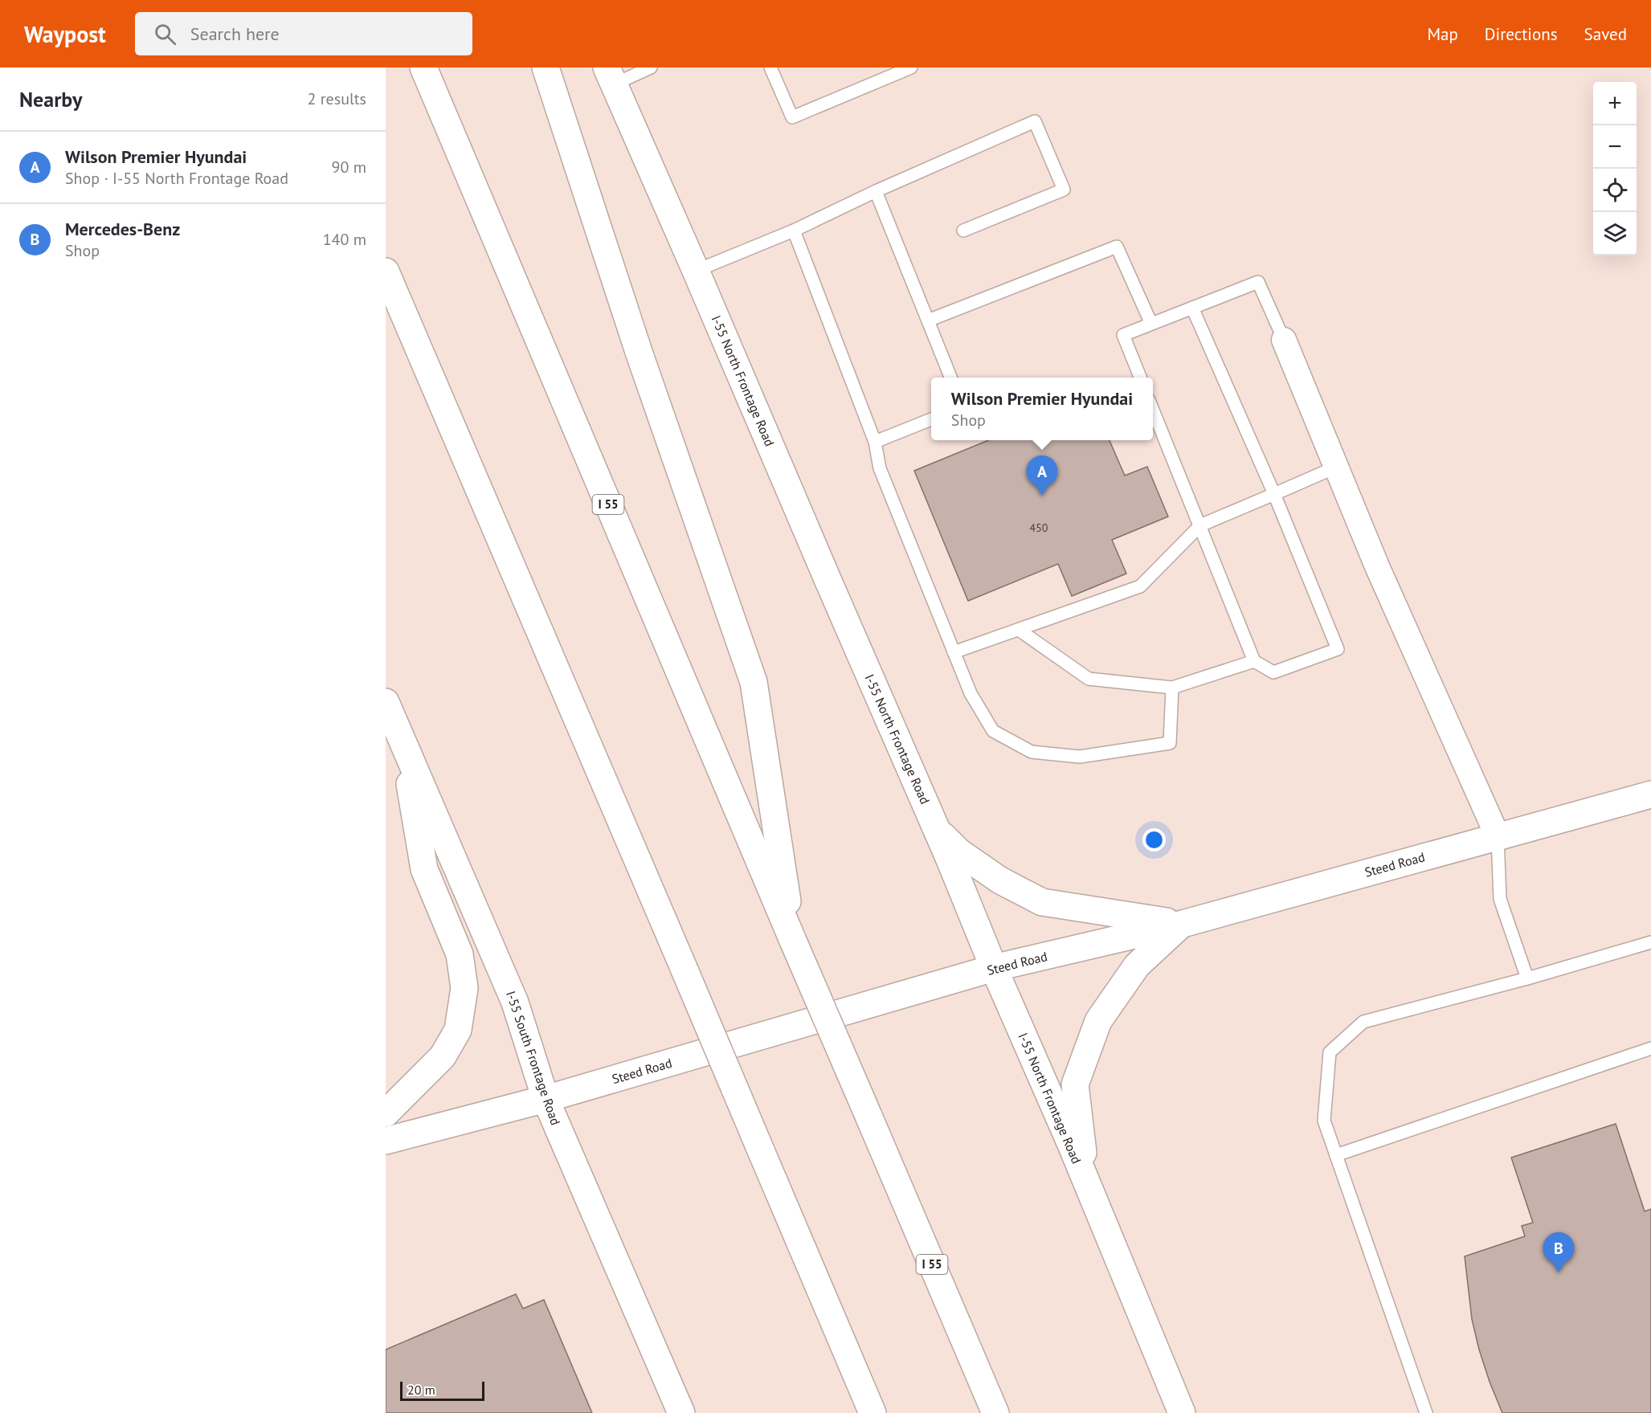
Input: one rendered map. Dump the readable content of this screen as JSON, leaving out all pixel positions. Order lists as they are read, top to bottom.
{
  "streets": {
    "main road": [
      "I-55 North Frontage Road",
      "I 55",
      "Steed Road",
      "I-55 South Frontage Road"
    ]
  },
  "crossings": [
    ["I-55 North Frontage Road", "Steed Road"],
    ["Steed Road", "I-55 South Frontage Road"]
  ],
  "house_numbers": ["450"],
  "scale_bar": "20 m",
  "page": {
    "header": "Waypost",
    "search": "Search here",
    "nav": ["Map", "Directions", "Saved"],
    "heading": ["Nearby", "2 results"],
    "map_buttons": ["+", "−"],
    "list": [
      {
        "mark": "A",
        "name": "Wilson Premier Hyundai",
        "note": "Shop · I-55 North Frontage Road",
        "value": "90 m"
      },
      {
        "mark": "B",
        "name": "Mercedes-Benz",
        "note": "Shop",
        "value": "140 m"
      }
    ],
    "popup": ["Wilson Premier Hyundai", "Shop"],
    "pins": ["A", "B"],
    "scale": "20 m"
  }
}
